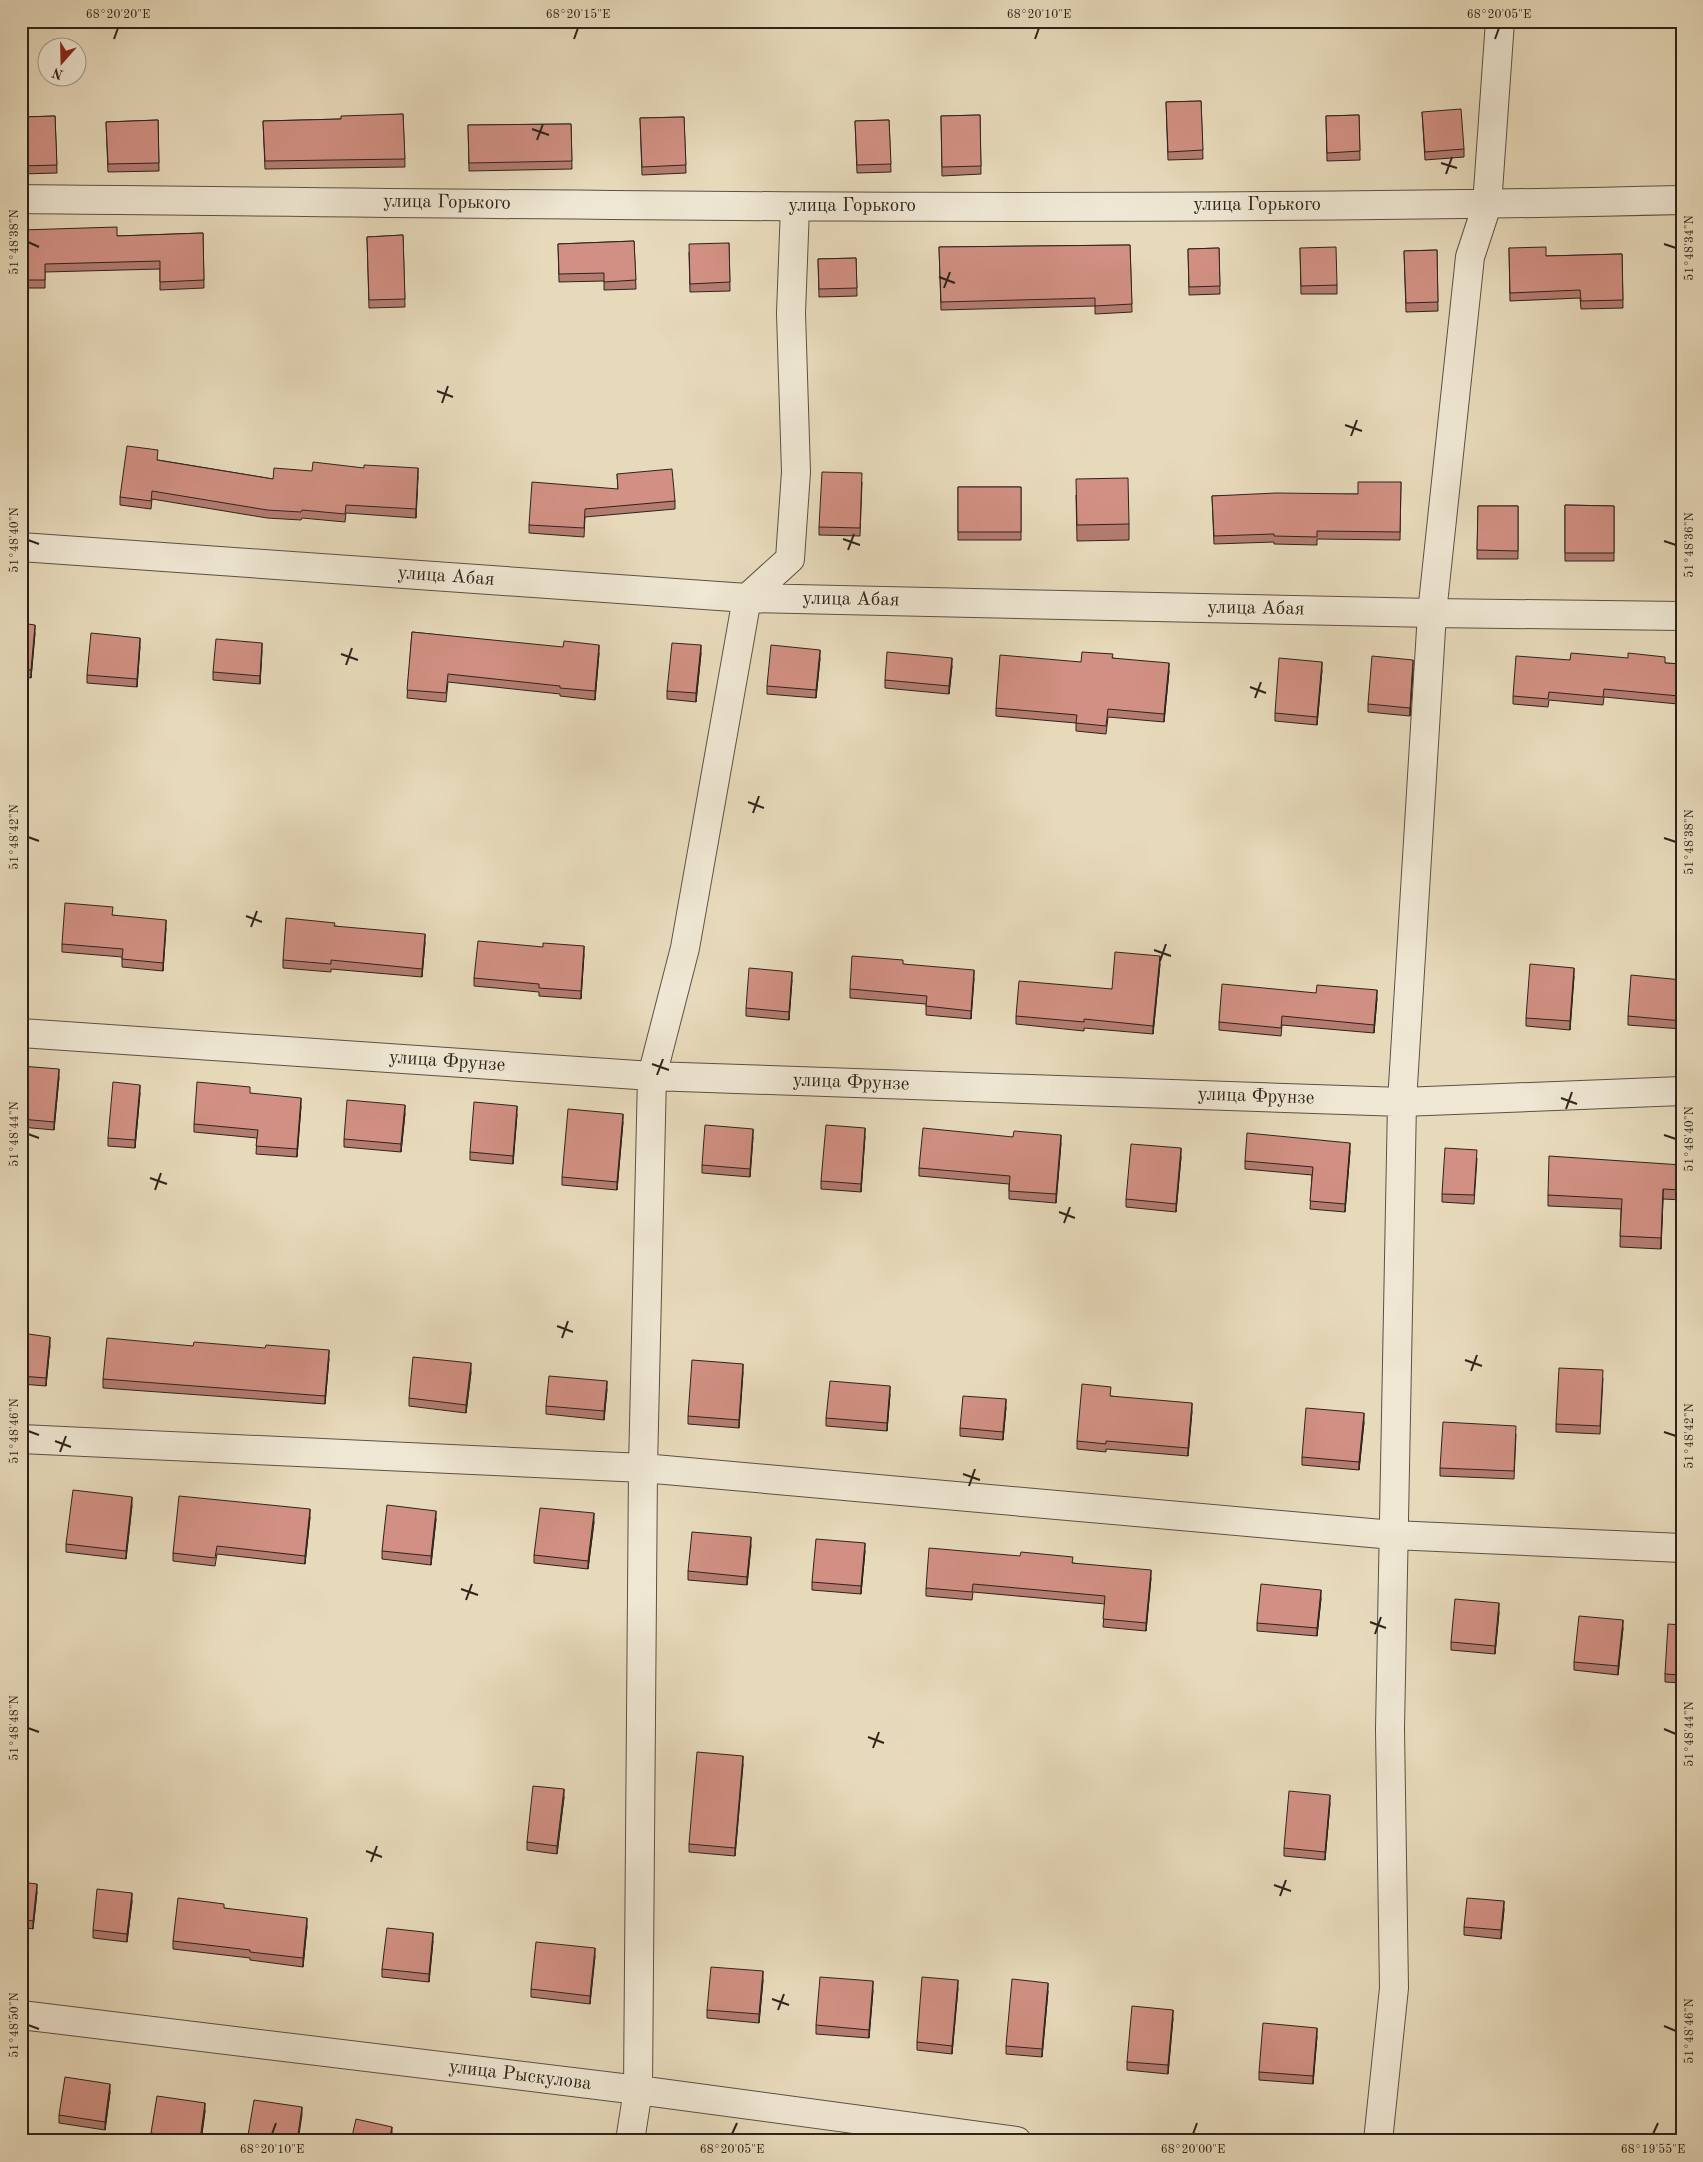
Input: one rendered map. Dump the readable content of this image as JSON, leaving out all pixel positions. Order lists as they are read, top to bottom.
{
  "streets": {
    "street": [
      "улица Горького",
      "улица Абая",
      "улица Фрунзе",
      "улица Рыскулова"
    ]
  },
  "north": "bottom",
  "coordinates": [
    "68°20'20\"E",
    "68°20'15\"E",
    "68°20'10\"E",
    "68°20'05\"E",
    "51°48'38\"N",
    "51°48'34\"N",
    "51°48'40\"N",
    "51°48'36\"N",
    "51°48'42\"N",
    "51°48'44\"N",
    "51°48'46\"N",
    "51°48'48\"N",
    "51°48'50\"N",
    "68°20'00\"E",
    "68°19'55\"E"
  ]
}
